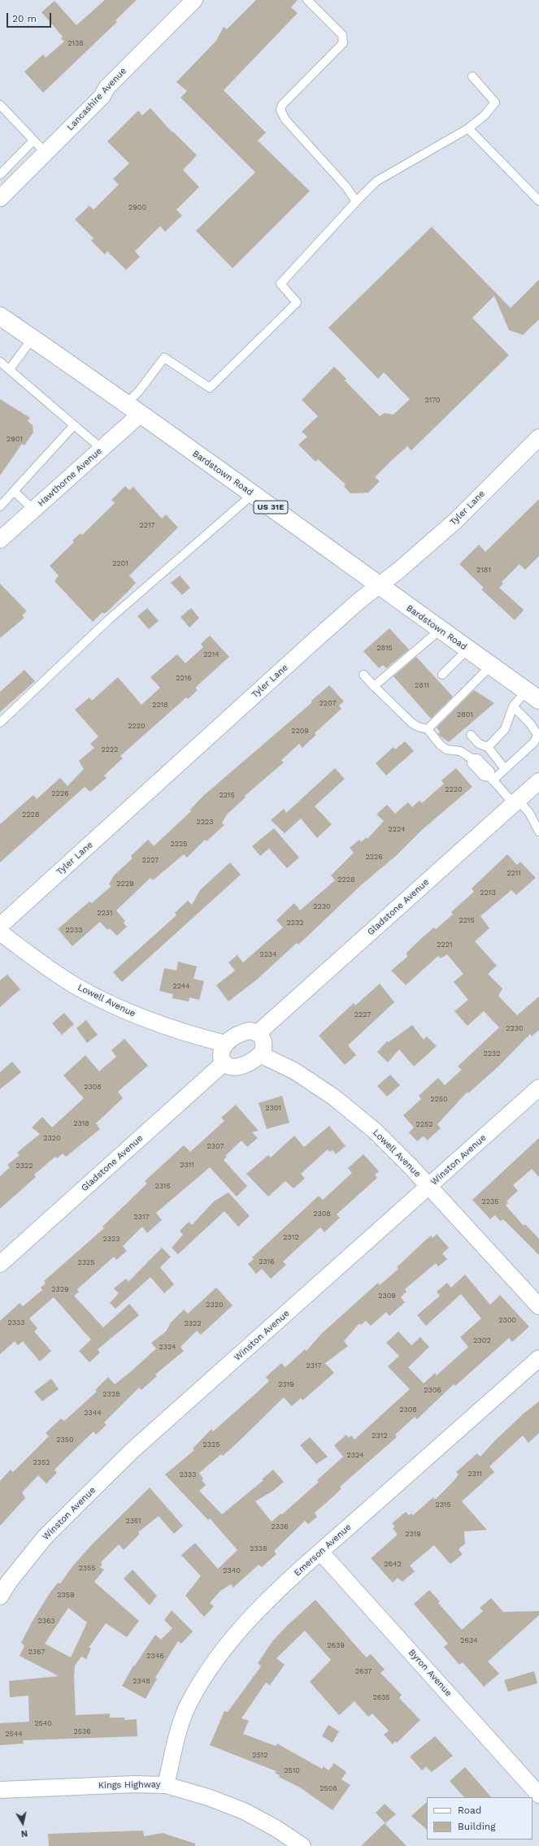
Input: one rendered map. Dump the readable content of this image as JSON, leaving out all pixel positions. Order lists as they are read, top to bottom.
{
  "streets": {
    "main road": ["Bardstown Road", "US 31E"],
    "street": [
      "Lancashire Avenue",
      "Hawthorne Avenue",
      "Tyler Lane",
      "Gladstone Avenue",
      "Lowell Avenue",
      "Winston Avenue",
      "Emerson Avenue",
      "Byron Avenue",
      "Kings Highway"
    ]
  },
  "crossings": [
    ["Bardstown Road", "Hawthorne Avenue"],
    ["Bardstown Road", "Tyler Lane"],
    ["Gladstone Avenue", "Lowell Avenue"],
    ["Lowell Avenue", "Winston Avenue"],
    ["Emerson Avenue", "Byron Avenue"],
    ["Emerson Avenue", "Kings Highway"]
  ],
  "house_numbers": [
    "2138",
    "2900",
    "2170",
    "2901",
    "2217",
    "2201",
    "2181",
    "2815",
    "2214",
    "2216",
    "2811",
    "2207",
    "2218",
    "2801",
    "2220",
    "2209",
    "2222",
    "2220",
    "2226",
    "2215",
    "2228",
    "2223",
    "2224",
    "2225",
    "2226",
    "2227",
    "2211",
    "2228",
    "2229",
    "2213",
    "2230",
    "2231",
    "2215",
    "2232",
    "2233",
    "2221",
    "2234",
    "2244",
    "2227",
    "2230",
    "2232",
    "2308",
    "2250",
    "2301",
    "2318",
    "2252",
    "2320",
    "2307",
    "2311",
    "2322",
    "2315",
    "2235",
    "2308",
    "2317",
    "2312",
    "2323",
    "2316",
    "2325",
    "2329",
    "2309",
    "2320",
    "2300",
    "2333",
    "2322",
    "2302",
    "2324",
    "2317",
    "2319",
    "2306",
    "2328",
    "2308",
    "2344",
    "2312",
    "2350",
    "2325",
    "2324",
    "2352",
    "2311",
    "2333",
    "2315",
    "2351",
    "2336",
    "2319",
    "2338",
    "2642",
    "2355",
    "2340",
    "2359",
    "2363",
    "2634",
    "2639",
    "2367",
    "2346",
    "2637",
    "2348",
    "2635",
    "2540",
    "2536",
    "2544",
    "2512",
    "2510",
    "2508"
  ],
  "legend": ["Road", "Building"],
  "scale_bar": "20 m",
  "north": "bottom"
}
